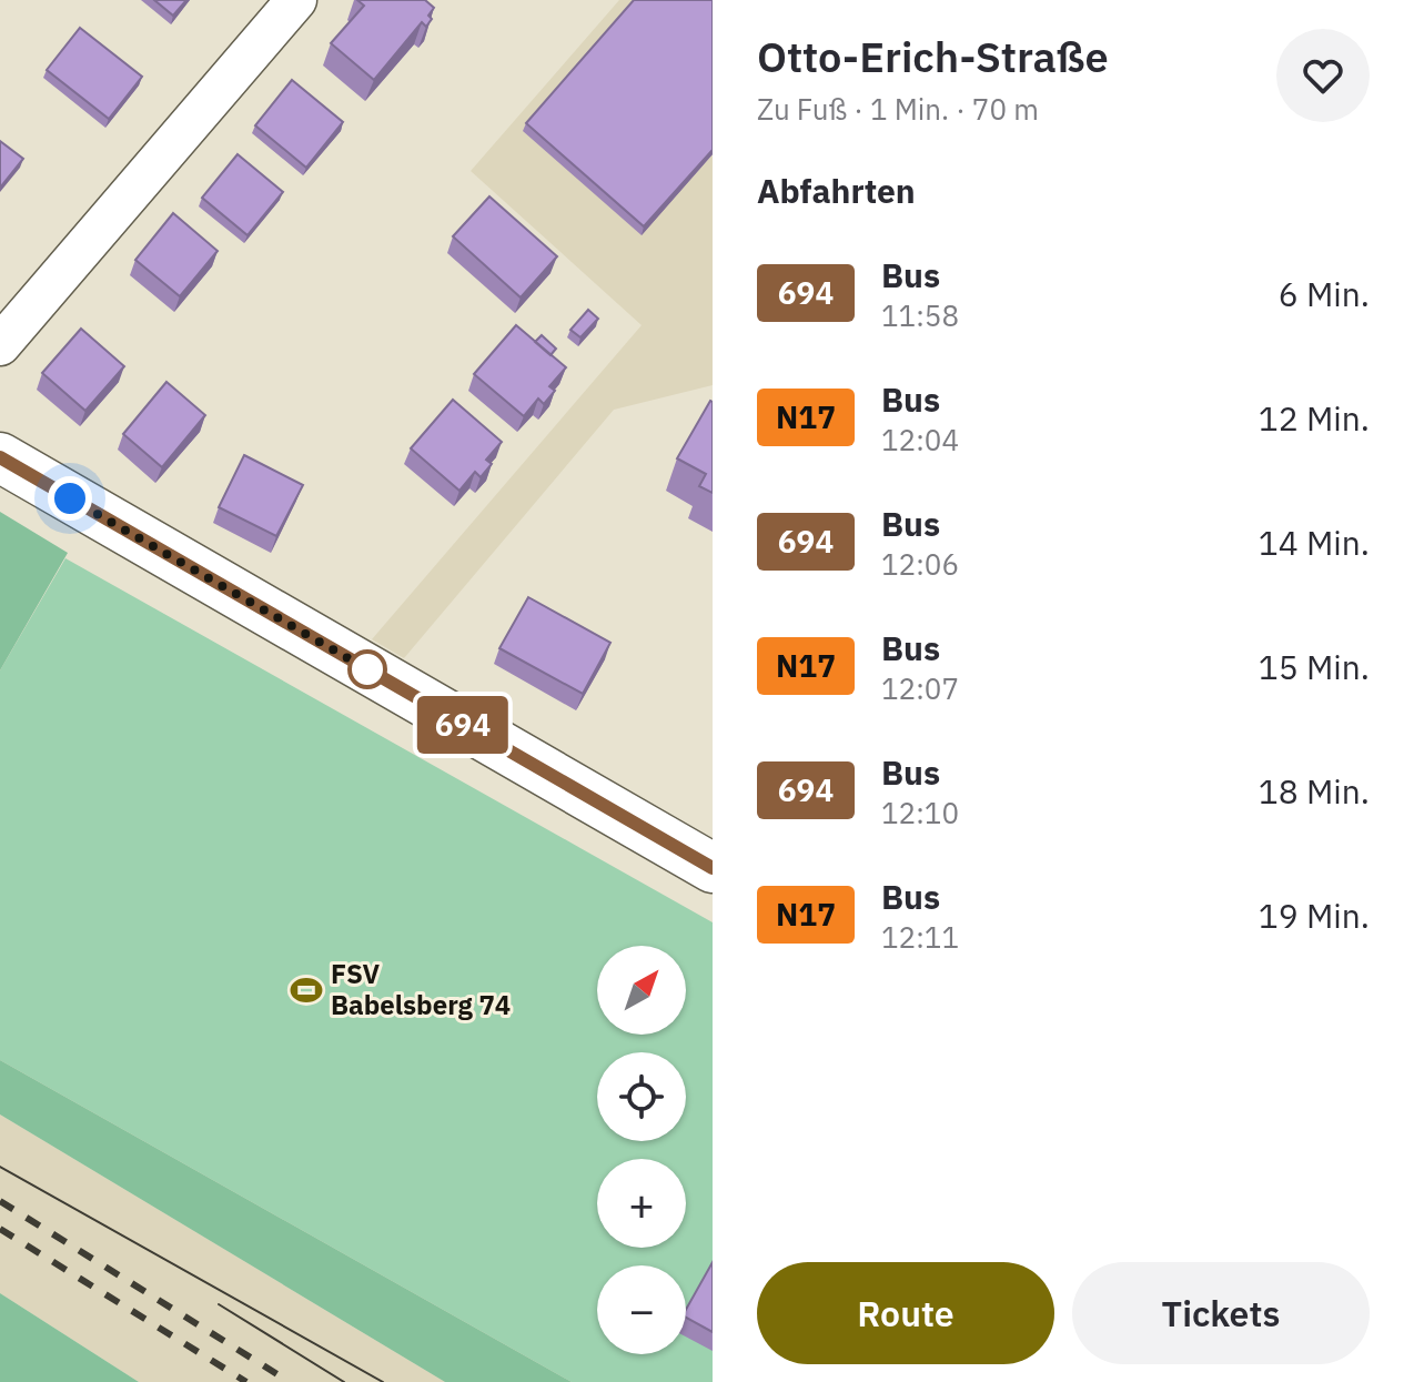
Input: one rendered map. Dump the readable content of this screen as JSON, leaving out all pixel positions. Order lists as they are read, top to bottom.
{
  "places": {
    "sports": ["FSV Babelsberg 74"]
  },
  "lines": ["bus line 694"],
  "north": "top right",
  "page": {
    "on_map": "694",
    "heading": [
      ["Otto-Erich-Straße", "Zu Fuß · 1 Min. · 70 m"],
      "Abfahrten"
    ],
    "list": [
      {
        "mark": "694",
        "name": "Bus",
        "note": "11:58",
        "value": "6 Min."
      },
      {
        "mark": "N17",
        "name": "Bus",
        "note": "12:04",
        "value": "12 Min."
      },
      {
        "mark": "694",
        "name": "Bus",
        "note": "12:06",
        "value": "14 Min."
      },
      {
        "mark": "N17",
        "name": "Bus",
        "note": "12:07",
        "value": "15 Min."
      },
      {
        "mark": "694",
        "name": "Bus",
        "note": "12:10",
        "value": "18 Min."
      },
      {
        "mark": "N17",
        "name": "Bus",
        "note": "12:11",
        "value": "19 Min."
      }
    ],
    "map_buttons": ["+", "−"],
    "buttons": ["Route", "Tickets"]
  }
}
